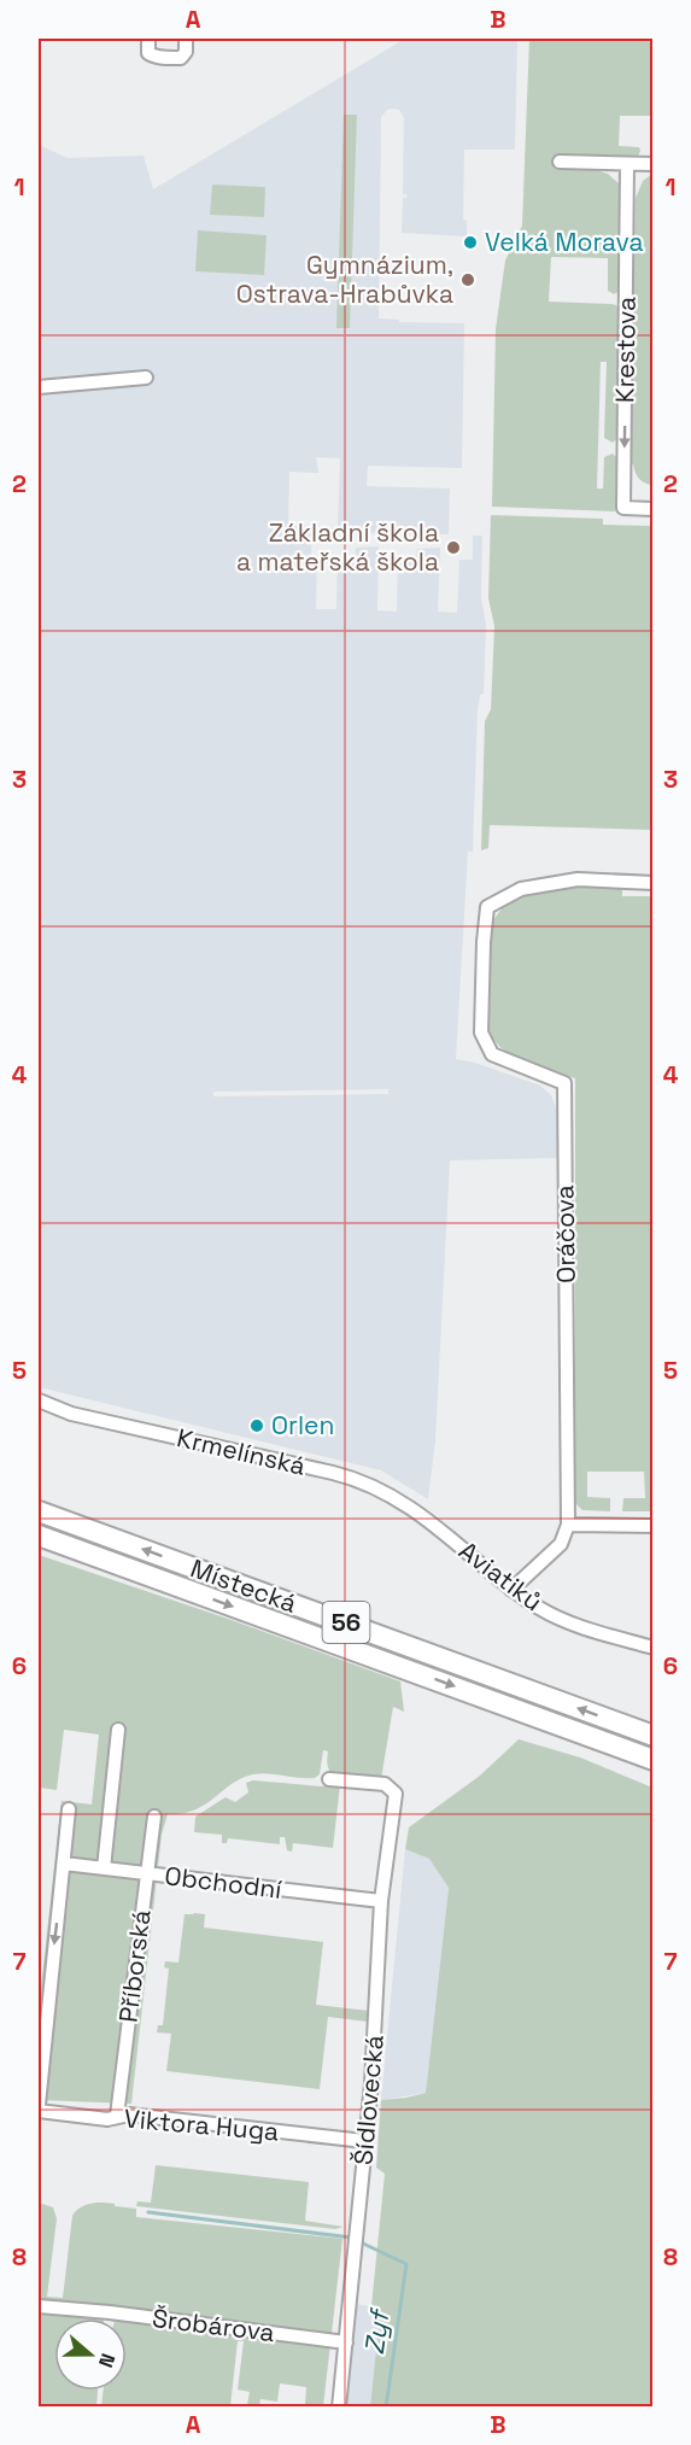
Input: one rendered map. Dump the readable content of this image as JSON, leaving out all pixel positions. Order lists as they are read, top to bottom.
{
  "streets": {
    "highway": ["Místecká", "56"],
    "street": [
      "Krestova",
      "Oráčova",
      "Krmelínská",
      "Aviatiků",
      "Obchodní",
      "Příborská",
      "Šídlovecká",
      "Viktora Huga",
      "Šrobárova"
    ]
  },
  "crossings": [
    ["Krmelínská", "Aviatiků"],
    ["Obchodní", "Příborská"],
    ["Obchodní", "Šídlovecká"],
    ["Příborská", "Viktora Huga"],
    ["Šídlovecká", "Viktora Huga"],
    ["Šídlovecká", "Šrobárova"]
  ],
  "one_way": ["Krestova"],
  "water": ["Zyf"],
  "places": [
    "Velká Morava",
    "Gymnázium, Ostrava-Hrabůvka",
    "Základní škola a mateřská škola",
    "Orlen"
  ],
  "north": "right",
  "grid": {
    "columns": ["A", "B"],
    "rows": [
      "1",
      "2",
      "3",
      "4",
      "5",
      "6",
      "7",
      "8"
    ]
  }
}
